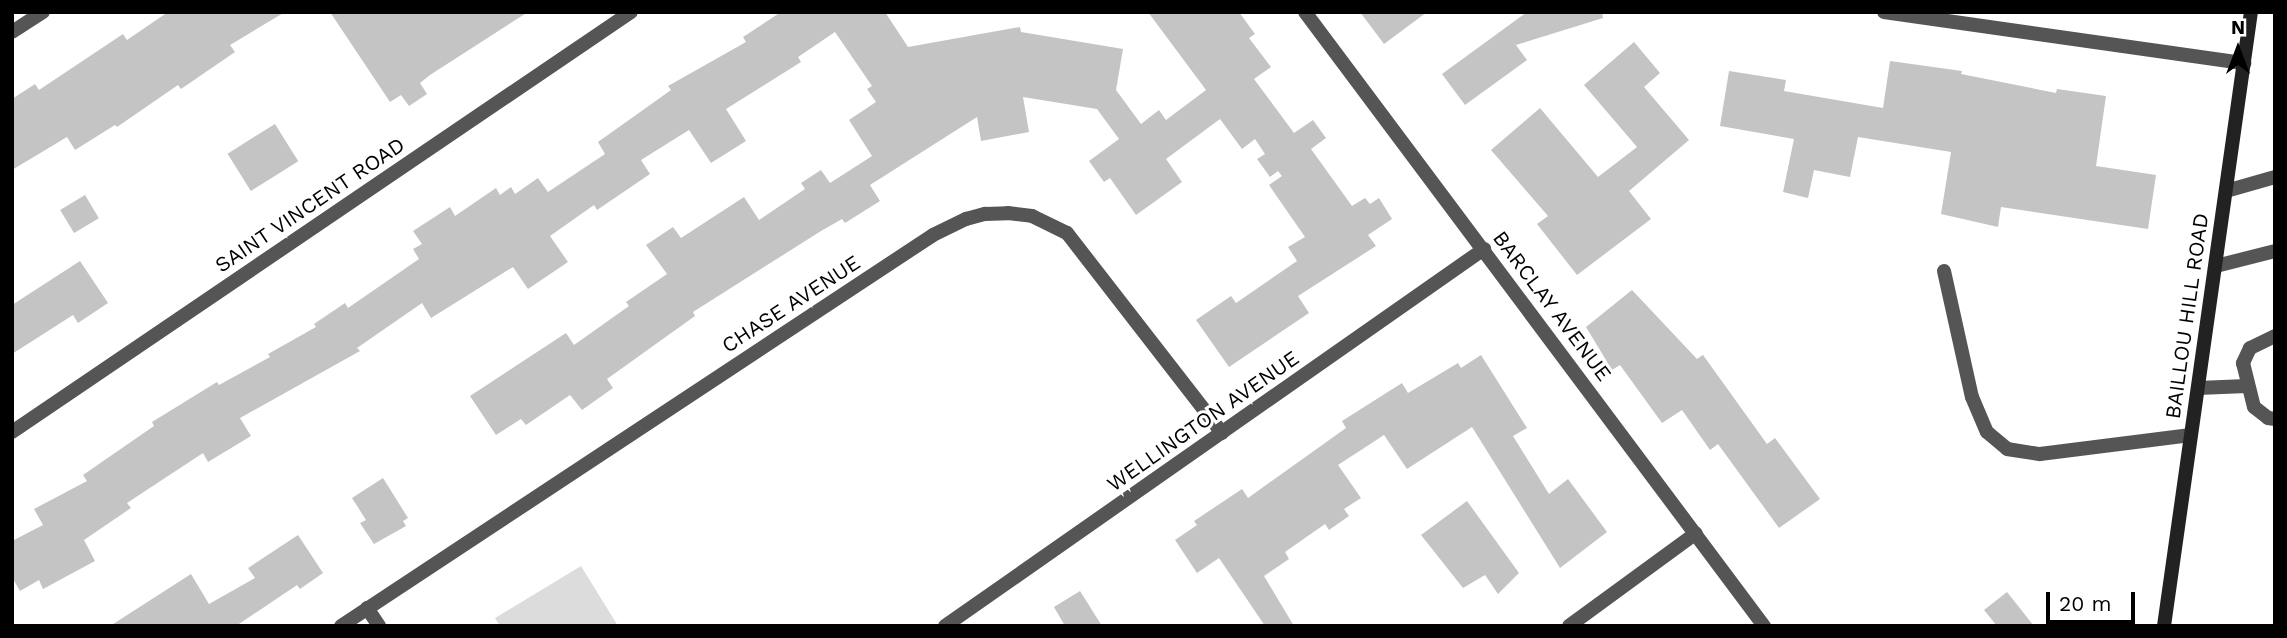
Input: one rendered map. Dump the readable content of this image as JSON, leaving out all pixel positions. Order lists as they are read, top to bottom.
{
  "streets": {
    "main road": ["BAILLOU HILL ROAD"],
    "street": [
      "SAINT VINCENT ROAD",
      "CHASE AVENUE",
      "BARCLAY AVENUE",
      "WELLINGTON AVENUE"
    ]
  },
  "crossings": [
    ["CHASE AVENUE", "WELLINGTON AVENUE"],
    ["BARCLAY AVENUE", "WELLINGTON AVENUE"]
  ],
  "scale_bar": "20 m",
  "north": "top"
}
